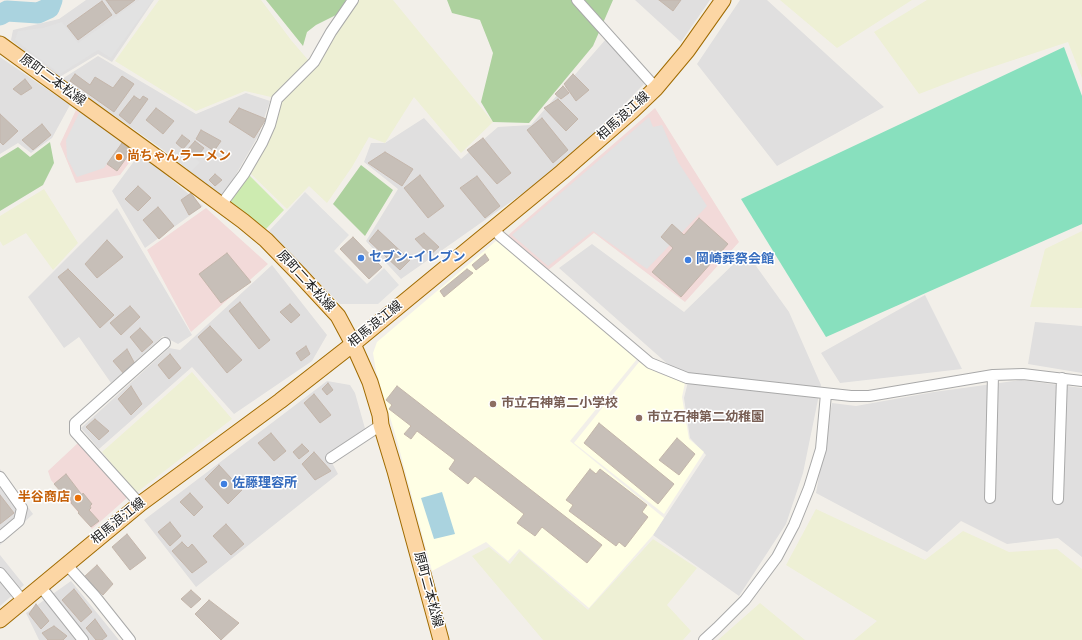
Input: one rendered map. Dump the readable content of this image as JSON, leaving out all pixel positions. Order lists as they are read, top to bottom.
{
  "streets": {
    "main road": ["原町二本松線", "相馬浪江線"]
  },
  "crossings": [
    ["原町二本松線", "相馬浪江線"]
  ],
  "places": [
    "尚ちゃんラーメン",
    "セブン-イレブン",
    "岡崎葬祭会館",
    "市立石神第二小学校",
    "市立石神第二幼稚園",
    "佐藤理容所",
    "半谷商店"
  ]
}
